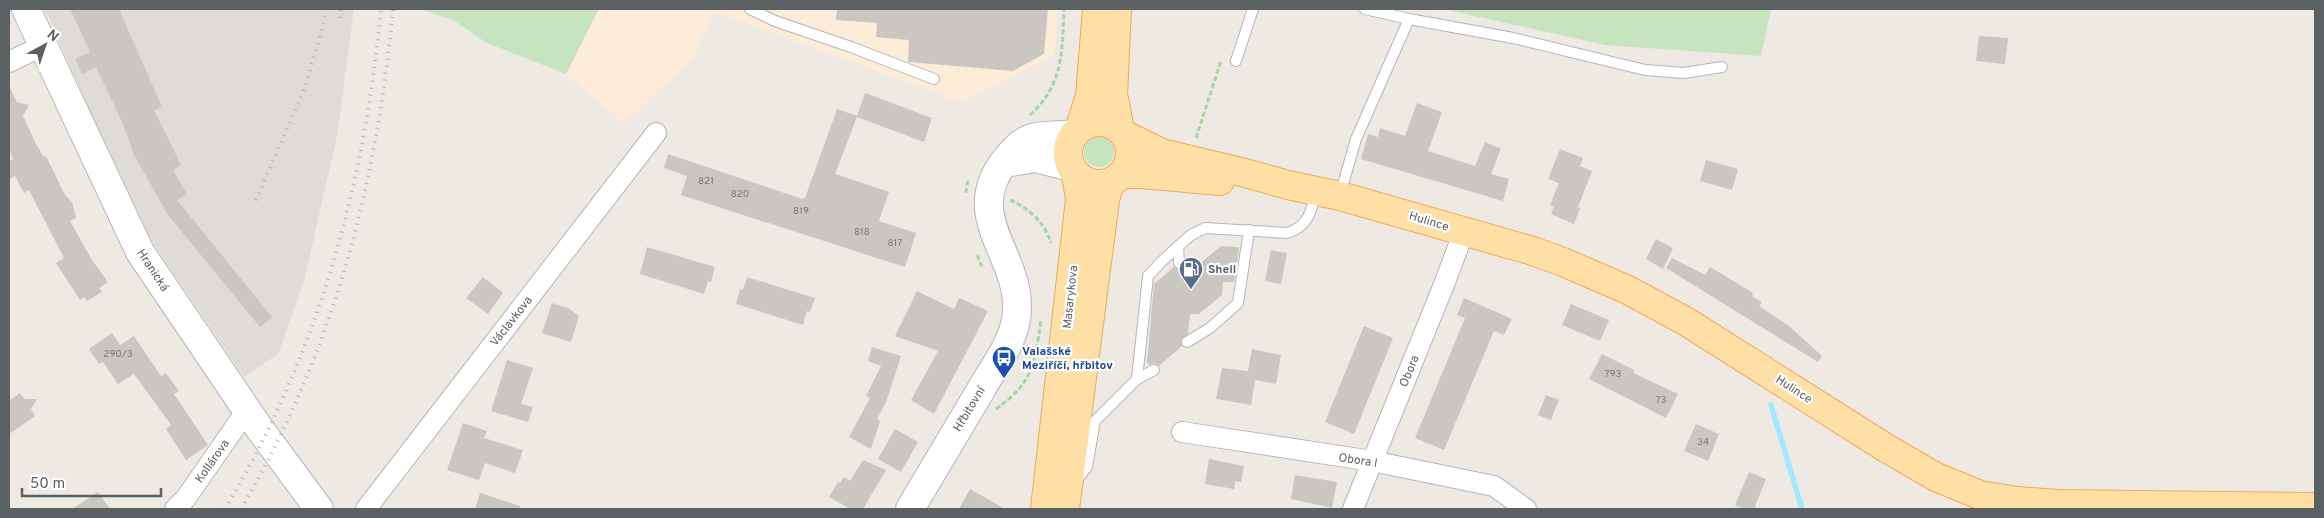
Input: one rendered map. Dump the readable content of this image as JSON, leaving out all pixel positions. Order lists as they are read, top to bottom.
{
  "streets": {
    "main road": ["Hulince", "Masarykova"],
    "street": [
      "Hranická",
      "Václavkova",
      "Obora",
      "Hřbitovní",
      "Obora I",
      "Kollárova"
    ]
  },
  "crossings": [
    ["Hulince", "Masarykova"],
    ["Hulince", "Obora"],
    ["Hulince", "Hřbitovní"],
    ["Hranická", "Kollárova"],
    ["Masarykova", "Hřbitovní"],
    ["Obora", "Obora I"]
  ],
  "places": {
    "fuel station": ["Shell"],
    "bus stop": ["Valašské Meziříčí, hřbitov"]
  },
  "house_numbers": [
    "821",
    "820",
    "819",
    "818",
    "817",
    "290/3",
    "793",
    "73",
    "34"
  ],
  "scale_bar": "50 m",
  "north": "top right"
}
